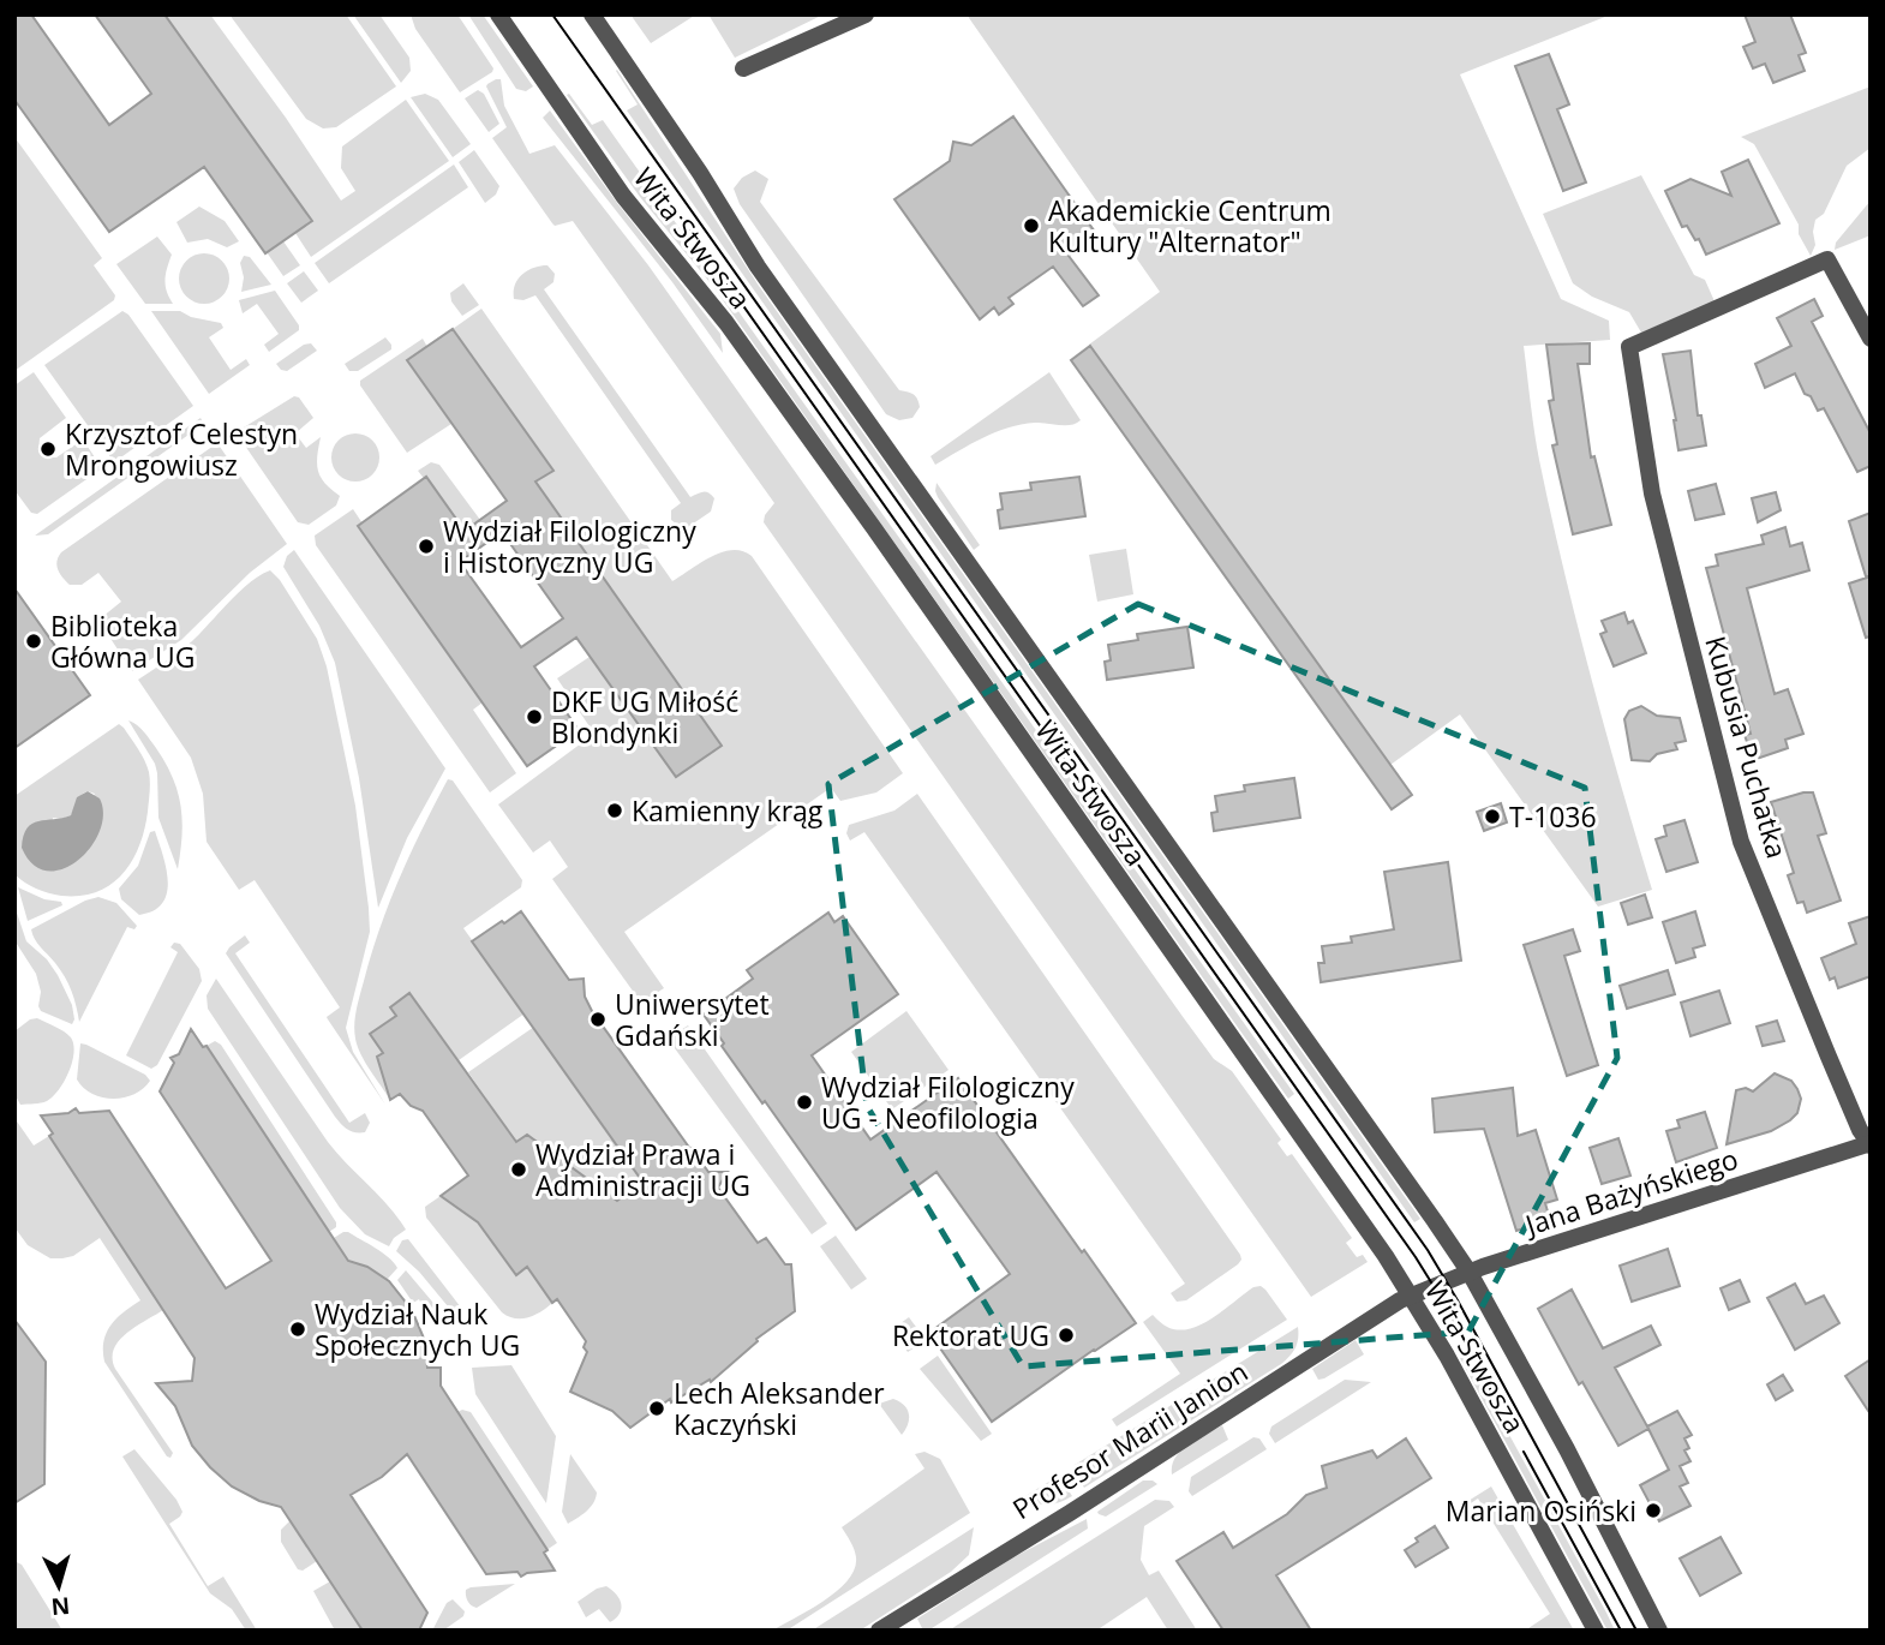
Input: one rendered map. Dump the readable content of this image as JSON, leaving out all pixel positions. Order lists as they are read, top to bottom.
{
  "streets": {
    "street": [
      "Wita Stwosza",
      "Kubusia Puchatka",
      "Jana Bażyńskiego",
      "Profesor Marii Janion"
    ]
  },
  "crossings": [
    ["Wita Stwosza", "Jana Bażyńskiego"],
    ["Wita Stwosza", "Profesor Marii Janion"],
    ["Kubusia Puchatka", "Jana Bażyńskiego"],
    ["Jana Bażyńskiego", "Profesor Marii Janion"]
  ],
  "places": [
    "Akademickie Centrum Kultury \"Alternator\"",
    "Krzysztof Celestyn Mrongowiusz",
    "Wydział Filologiczny i Historyczny UG",
    "Biblioteka Główna UG",
    "DKF UG Miłość Blondynki",
    "Kamienny krąg",
    "T-1036",
    "Uniwersytet Gdański",
    "Wydział Filologiczny UG - Neofilologia",
    "Wydział Prawa i Administracji UG",
    "Wydział Nauk Społecznych UG",
    "Rektorat UG",
    "Lech Aleksander Kaczyński",
    "Marian Osiński"
  ],
  "north": "bottom"
}
